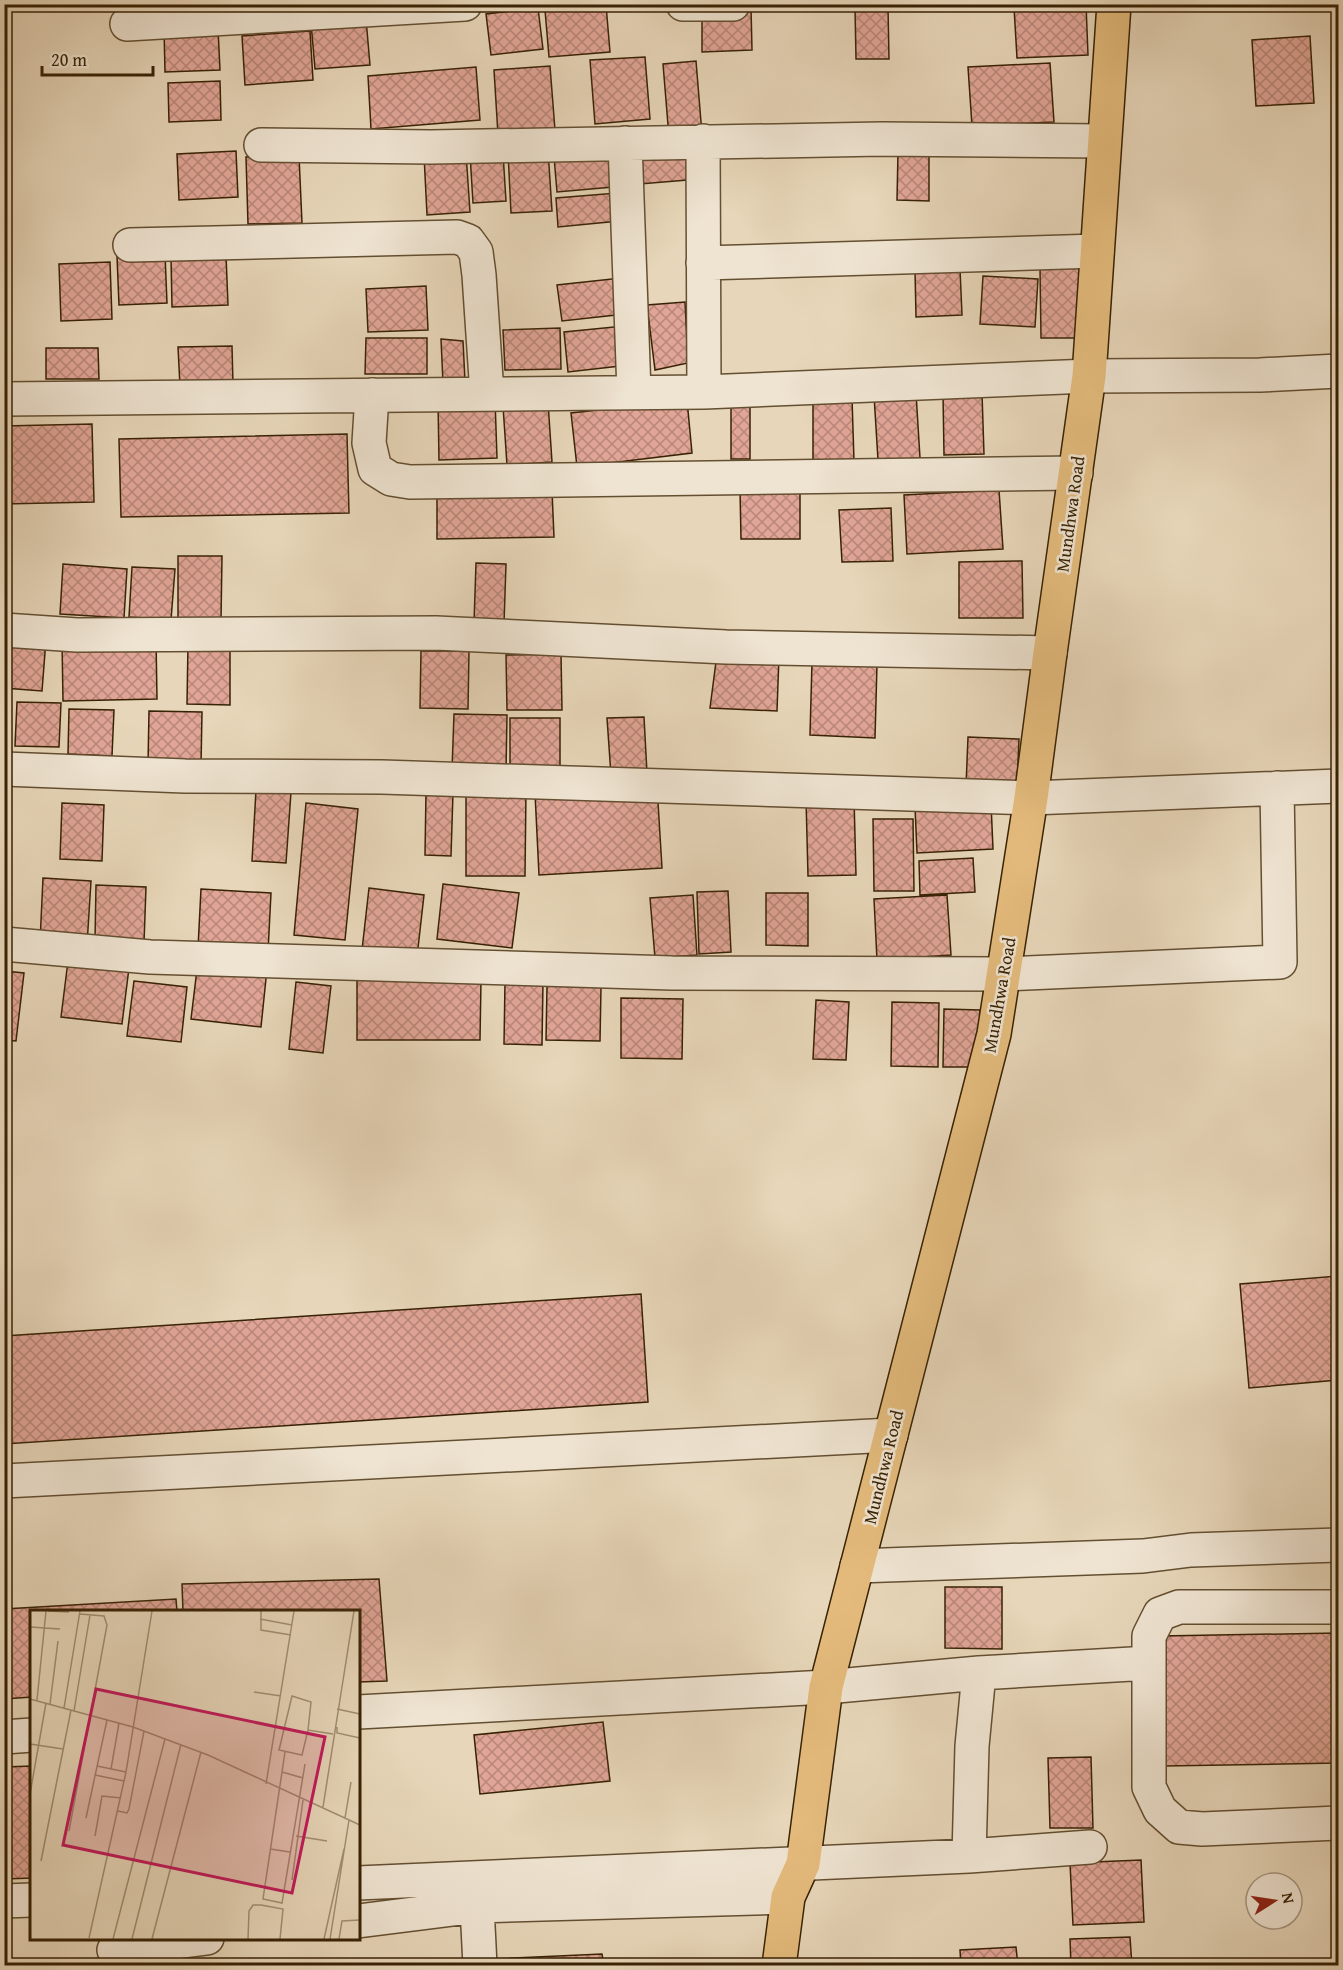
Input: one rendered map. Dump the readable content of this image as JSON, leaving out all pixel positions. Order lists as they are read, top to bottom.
{
  "streets": {
    "main road": ["Mundhwa Road"]
  },
  "scale_bar": "20 m",
  "north": "right"
}
